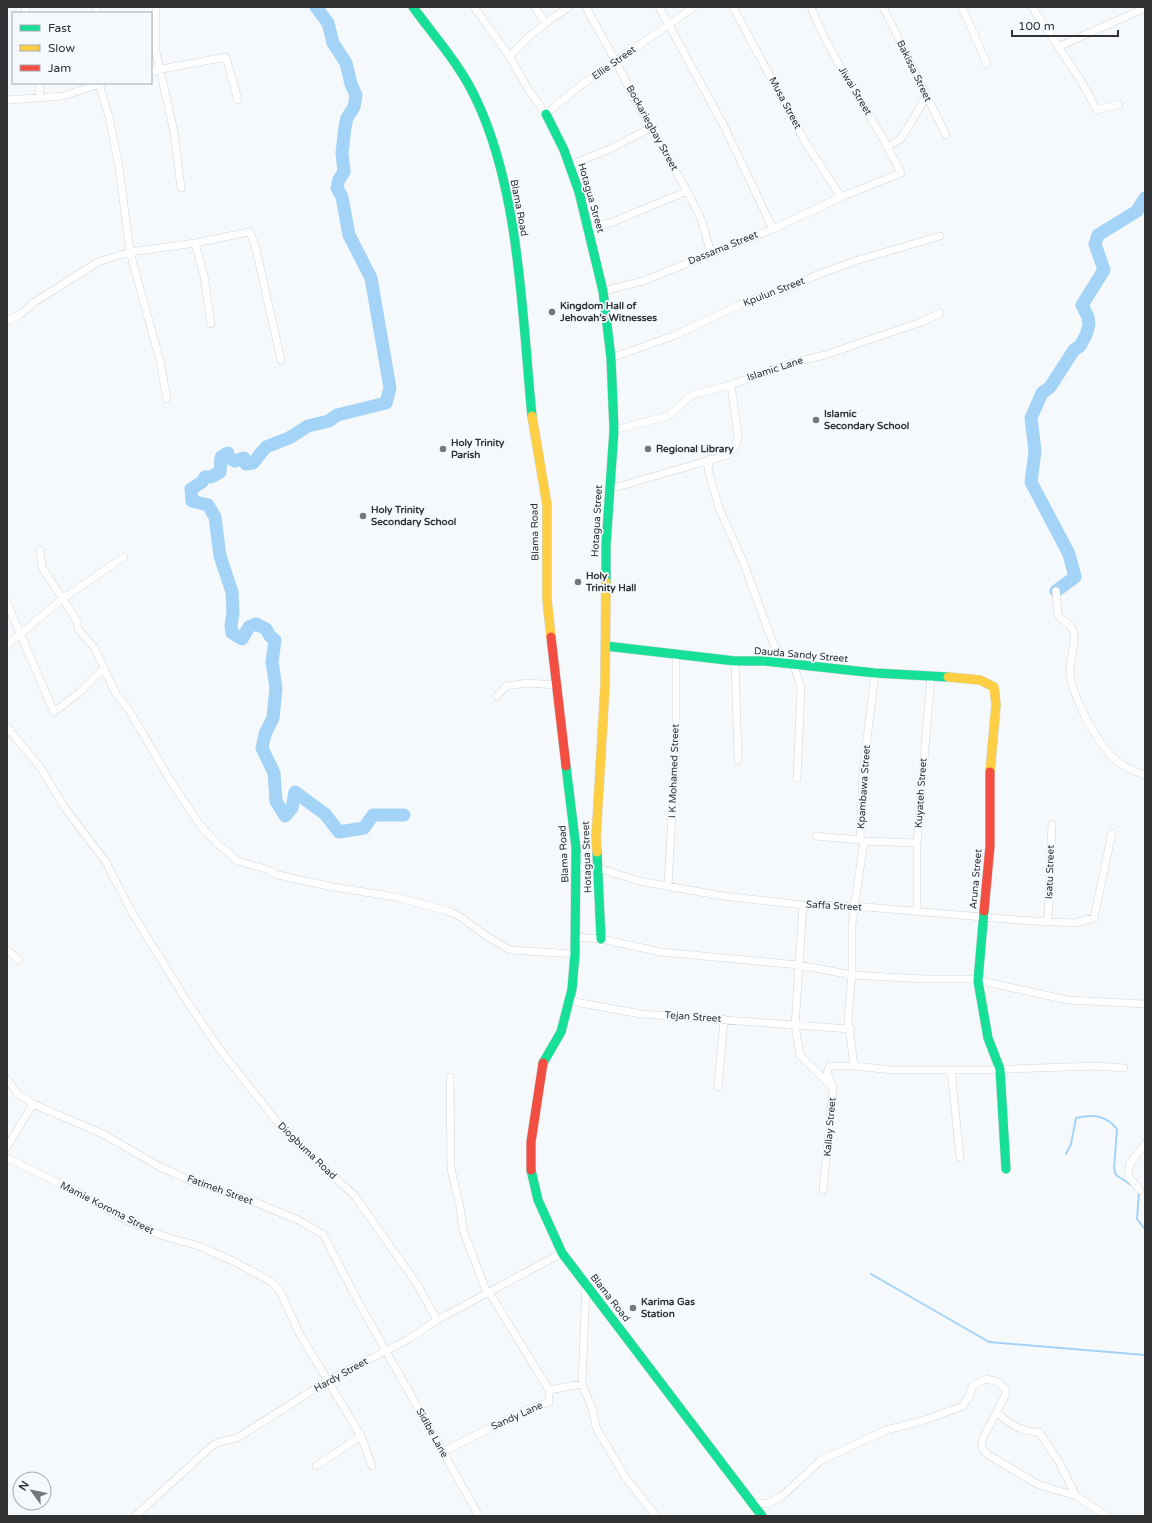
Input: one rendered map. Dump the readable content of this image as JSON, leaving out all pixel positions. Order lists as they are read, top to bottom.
{
  "streets": {
    "street": [
      "Ellie Street",
      "Bakissa Street",
      "Jiwai Street",
      "Musa Street",
      "Bockariegbay Street",
      "Hotagua Street",
      "Blama Road",
      "Dassama Street",
      "Kpulun Street",
      "Islamic Lane",
      "Dauda Sandy Street",
      "I K Mohamed Street",
      "Kpambawa Street",
      "Kuyateh Street",
      "Isatu Street",
      "Aruna Street",
      "Saffa Street",
      "Tejan Street",
      "Kallay Street",
      "Diogbuma Road",
      "Fatimeh Street",
      "Mamie Koroma Street",
      "Hardy Street",
      "Sandy Lane",
      "Sidibe Lane"
    ]
  },
  "crossings": [
    ["Ellie Street", "Bockariegbay Street"],
    ["Ellie Street", "Hotagua Street"],
    ["Jiwai Street", "Dassama Street"],
    ["Musa Street", "Dassama Street"],
    ["Bockariegbay Street", "Dassama Street"],
    ["Hotagua Street", "Dassama Street"],
    ["Hotagua Street", "Kpulun Street"],
    ["Hotagua Street", "Islamic Lane"],
    ["Hotagua Street", "Dauda Sandy Street"],
    ["Hotagua Street", "Saffa Street"],
    ["Blama Road", "Saffa Street"],
    ["Blama Road", "Tejan Street"],
    ["Blama Road", "Hardy Street"],
    ["Dauda Sandy Street", "I K Mohamed Street"],
    ["Dauda Sandy Street", "Kpambawa Street"],
    ["Dauda Sandy Street", "Kuyateh Street"],
    ["Dauda Sandy Street", "Aruna Street"],
    ["I K Mohamed Street", "Saffa Street"],
    ["Kpambawa Street", "Saffa Street"],
    ["Kpambawa Street", "Tejan Street"],
    ["Kpambawa Street", "Kallay Street"],
    ["Kuyateh Street", "Saffa Street"],
    ["Isatu Street", "Saffa Street"],
    ["Aruna Street", "Saffa Street"],
    ["Diogbuma Road", "Hardy Street"],
    ["Fatimeh Street", "Hardy Street"],
    ["Fatimeh Street", "Sidibe Lane"],
    ["Mamie Koroma Street", "Hardy Street"],
    ["Hardy Street", "Sidibe Lane"],
    ["Sandy Lane", "Sidibe Lane"]
  ],
  "places": [
    "Kingdom Hall of Jehovah’s Witnesses",
    "Islamic Secondary School",
    "Holy Trinity Parish",
    "Regional Library",
    "Holy Trinity Secondary School",
    "Holy Trinity Hall",
    "Karima Gas Station"
  ],
  "legend": ["Fast", "Slow", "Jam"],
  "scale_bar": "100 m",
  "north": "top left"
}
